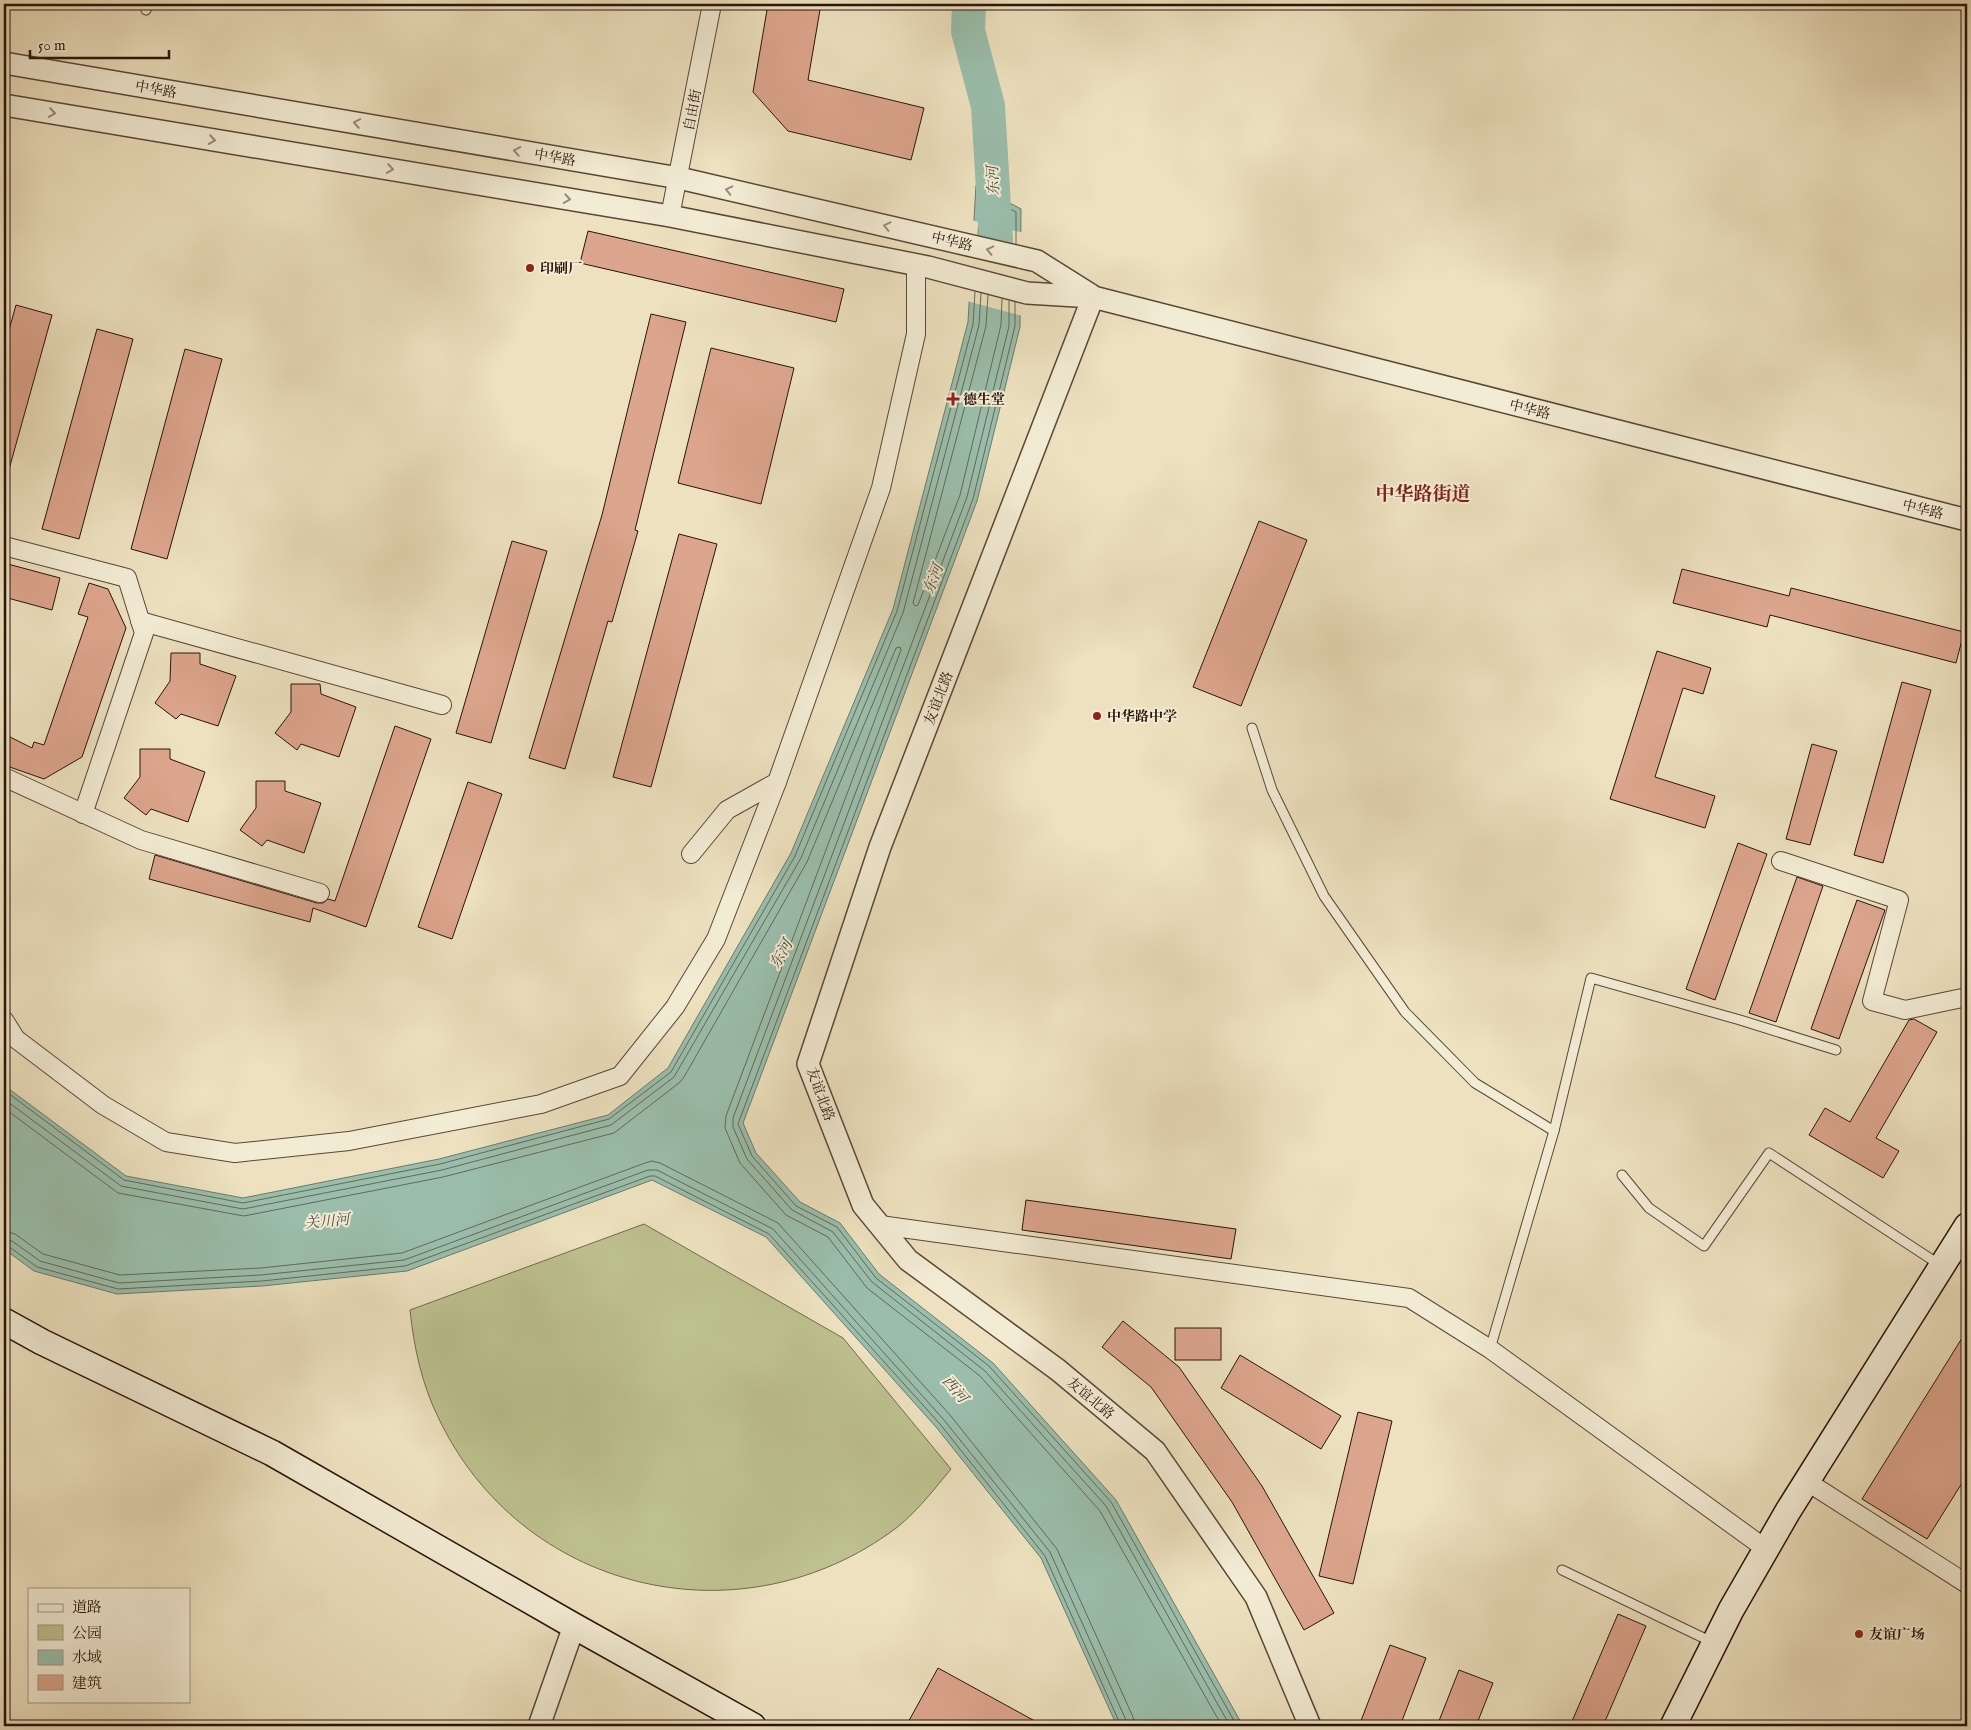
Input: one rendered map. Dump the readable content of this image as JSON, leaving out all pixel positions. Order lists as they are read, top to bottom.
{
  "streets": {
    "street": ["中华路", "自由街", "友谊北路"]
  },
  "crossings": [
    ["中华路", "自由街"],
    ["中华路", "友谊北路"]
  ],
  "districts": ["中华路街道"],
  "water": ["东河", "关川河", "西河"],
  "places": {
    "other": ["印刷厂", "中华路中学", "友谊广场"],
    "health": ["德生堂"]
  },
  "legend": [
    "道路",
    "公园",
    "水域",
    "建筑"
  ],
  "scale_bar": "50 m"
}
